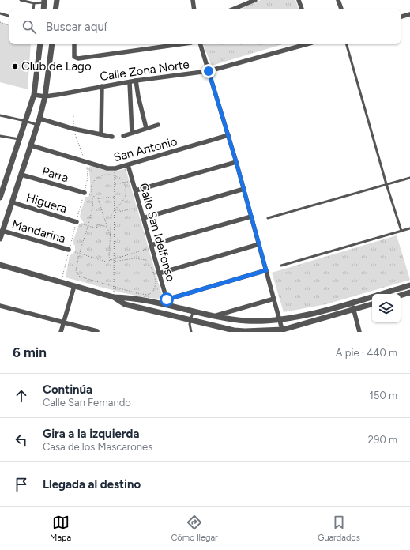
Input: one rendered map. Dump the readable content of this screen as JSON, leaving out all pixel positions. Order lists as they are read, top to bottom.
{
  "streets": {
    "street": [
      "Calle Zona Norte",
      "San Antonio",
      "Parra",
      "Higuera",
      "Mandarina",
      "Calle San Idelfonso"
    ]
  },
  "crossings": [
    ["San Antonio", "Calle San Idelfonso"]
  ],
  "places": ["Club de Lago"],
  "page": {
    "search": "Buscar aquí",
    "heading": ["6 min", "A pie · 440 m"],
    "list": [
      ["Continúa", "Calle San Fernando", "150 m"],
      ["Gira a la izquierda", "Casa de los Mascarones", "290 m"],
      "Llegada al destino"
    ],
    "nav": ["Mapa", "Cómo llegar", "Guardados"]
  }
}
